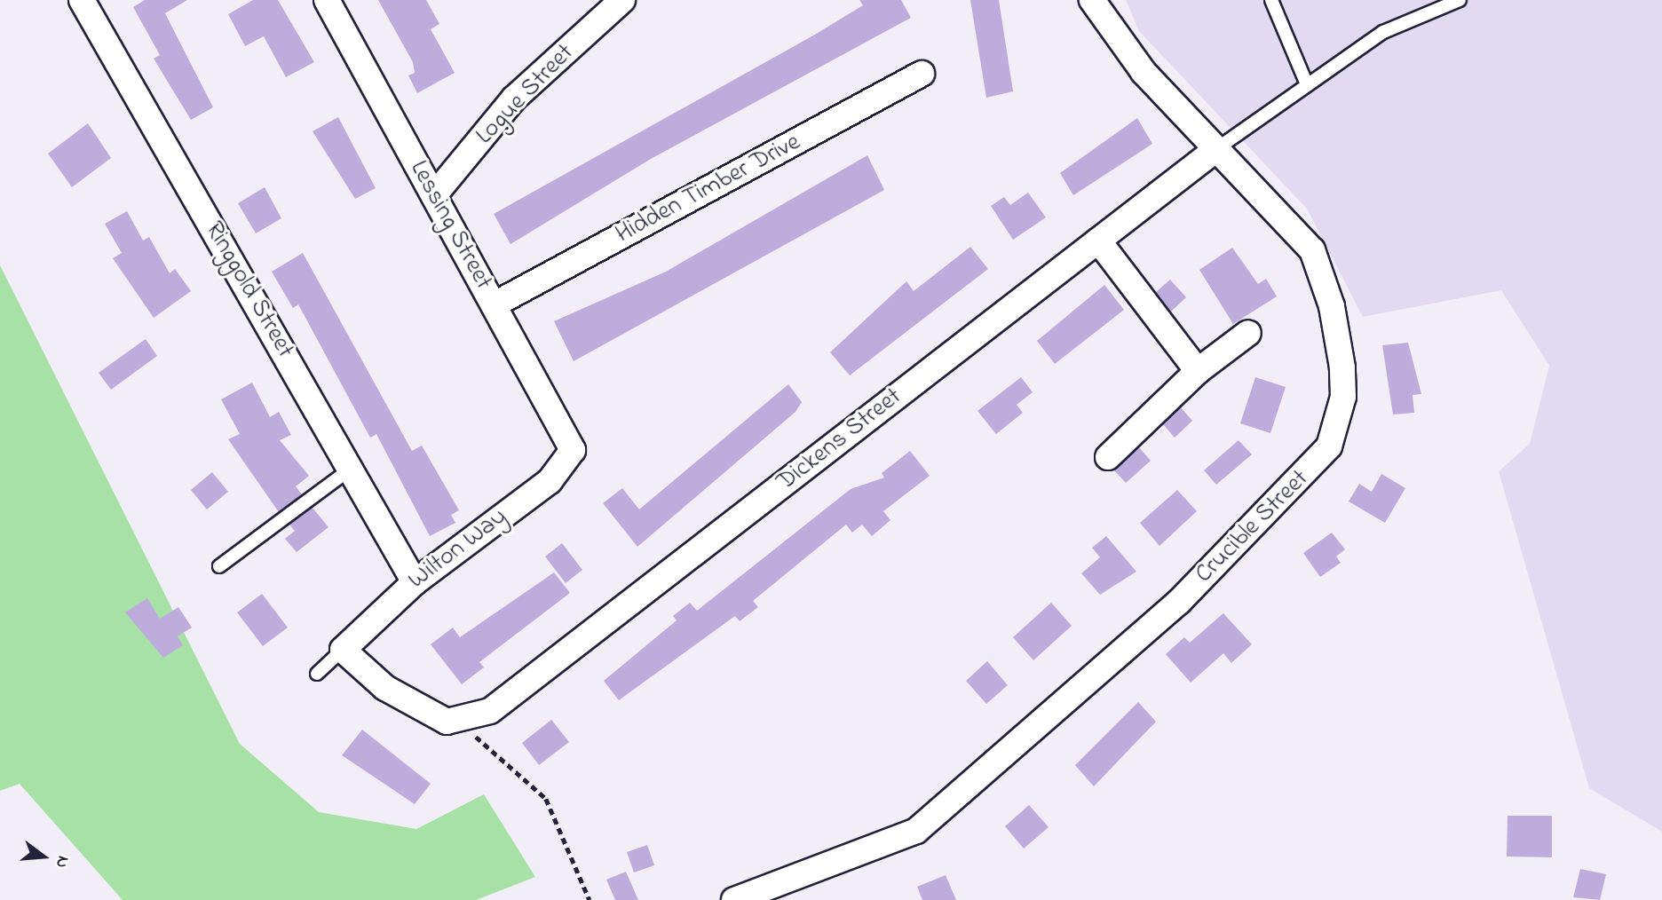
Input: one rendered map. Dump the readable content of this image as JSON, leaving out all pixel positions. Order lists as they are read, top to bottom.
{
  "streets": {
    "street": [
      "Logue Street",
      "Hidden Timber Drive",
      "Lessing Street",
      "Ringgold Street",
      "Dickens Street",
      "Crucible Street",
      "Wilton Way"
    ]
  },
  "crossings": [
    ["Logue Street", "Lessing Street"],
    ["Hidden Timber Drive", "Lessing Street"],
    ["Lessing Street", "Wilton Way"],
    ["Ringgold Street", "Wilton Way"],
    ["Dickens Street", "Crucible Street"]
  ],
  "north": "right"
}
